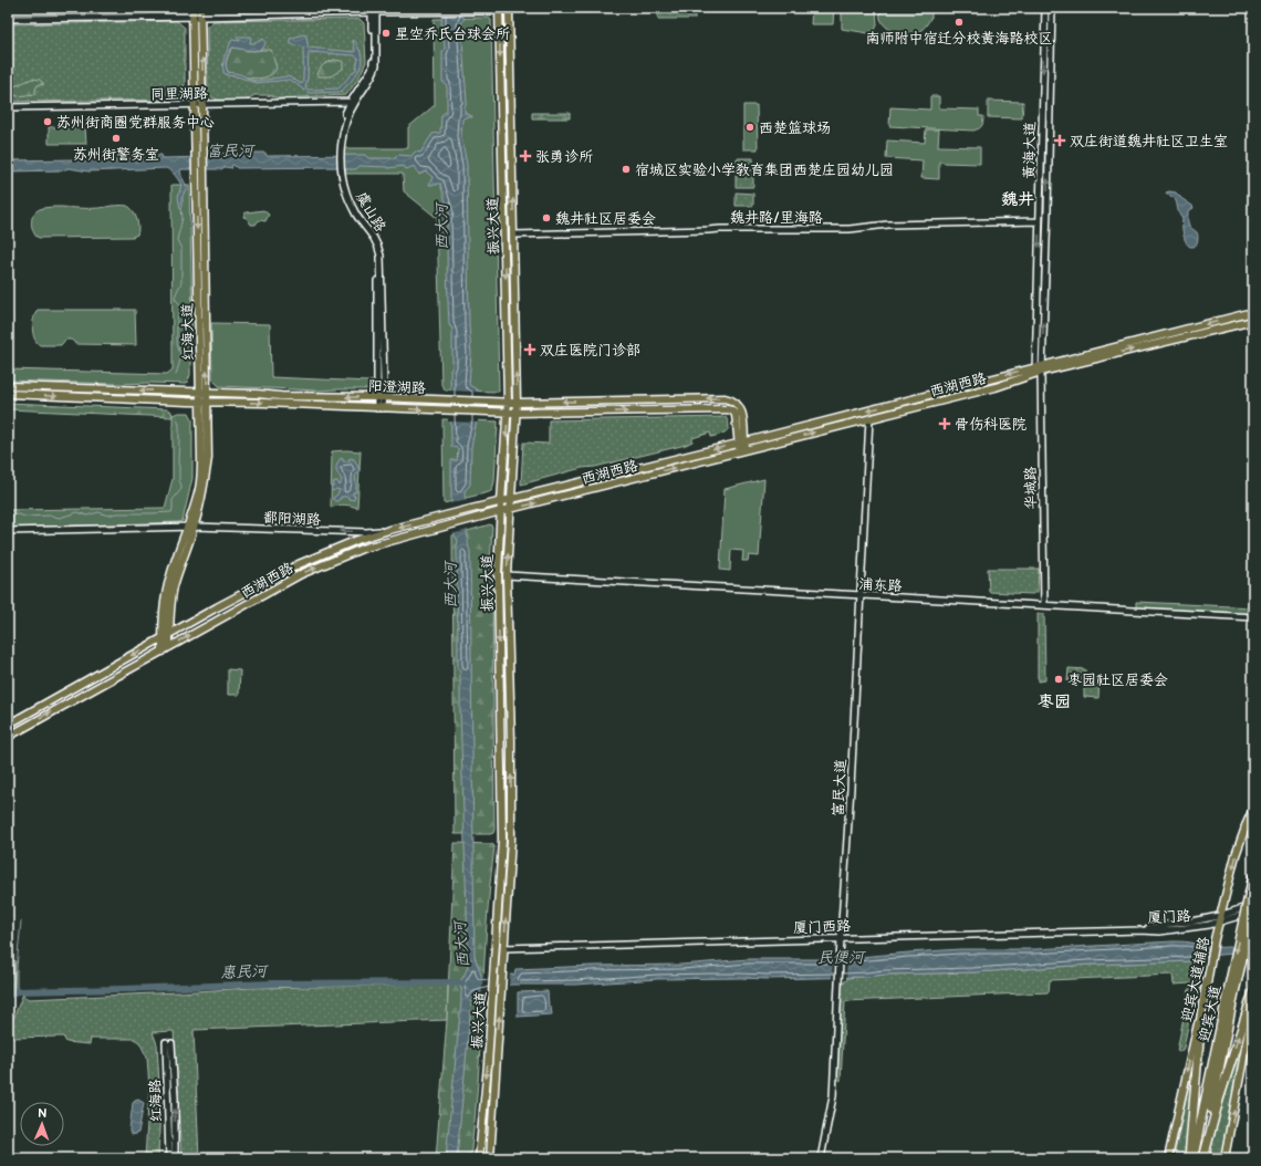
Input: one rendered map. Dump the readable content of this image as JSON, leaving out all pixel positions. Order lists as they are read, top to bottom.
{
  "streets": {
    "highway": ["迎宾大道"],
    "main road": [
      "振兴大道",
      "红海大道",
      "西湖西路",
      "阳澄湖路",
      "迎宾大道辅路"
    ],
    "street": [
      "同里湖路",
      "黄海大道",
      "虞山路",
      "魏井路/里海路",
      "华城路",
      "鄱阳湖路",
      "浦东路",
      "富民大道",
      "厦门路",
      "厦门西路",
      "红海路"
    ]
  },
  "crossings": [
    ["同里湖路", "虞山路"],
    ["同里湖路", "红海大道"],
    ["黄海大道", "魏井路/里海路"],
    ["黄海大道", "西湖西路"],
    ["黄海大道", "华城路"],
    ["虞山路", "阳澄湖路"],
    ["魏井路/里海路", "振兴大道"],
    ["振兴大道", "西湖西路"],
    ["振兴大道", "阳澄湖路"],
    ["振兴大道", "浦东路"],
    ["振兴大道", "厦门西路"],
    ["红海大道", "西湖西路"],
    ["红海大道", "阳澄湖路"],
    ["红海大道", "鄱阳湖路"],
    ["西湖西路", "阳澄湖路"],
    ["西湖西路", "华城路"],
    ["西湖西路", "鄱阳湖路"],
    ["西湖西路", "富民大道"],
    ["华城路", "浦东路"],
    ["浦东路", "富民大道"],
    ["富民大道", "厦门西路"],
    ["厦门路", "厦门西路"],
    ["厦门路", "迎宾大道辅路"],
    ["厦门路", "迎宾大道"]
  ],
  "one_way": ["鄱阳湖路"],
  "districts": ["魏井", "枣园"],
  "water": [
    "富民河",
    "西大河",
    "民便河",
    "惠民河"
  ],
  "places": {
    "other": [
      "南师附中宿迁分校黄海路校区",
      "星空乔氏台球会所",
      "苏州街商圈党群服务中心",
      "西楚篮球场",
      "苏州街警务室",
      "宿城区实验小学教育集团西楚庄园幼儿园",
      "魏井社区居委会",
      "枣园社区居委会"
    ],
    "health": [
      "双庄街道魏井社区卫生室",
      "张勇诊所",
      "双庄医院门诊部",
      "骨伤科医院"
    ]
  },
  "north": "top"
}
